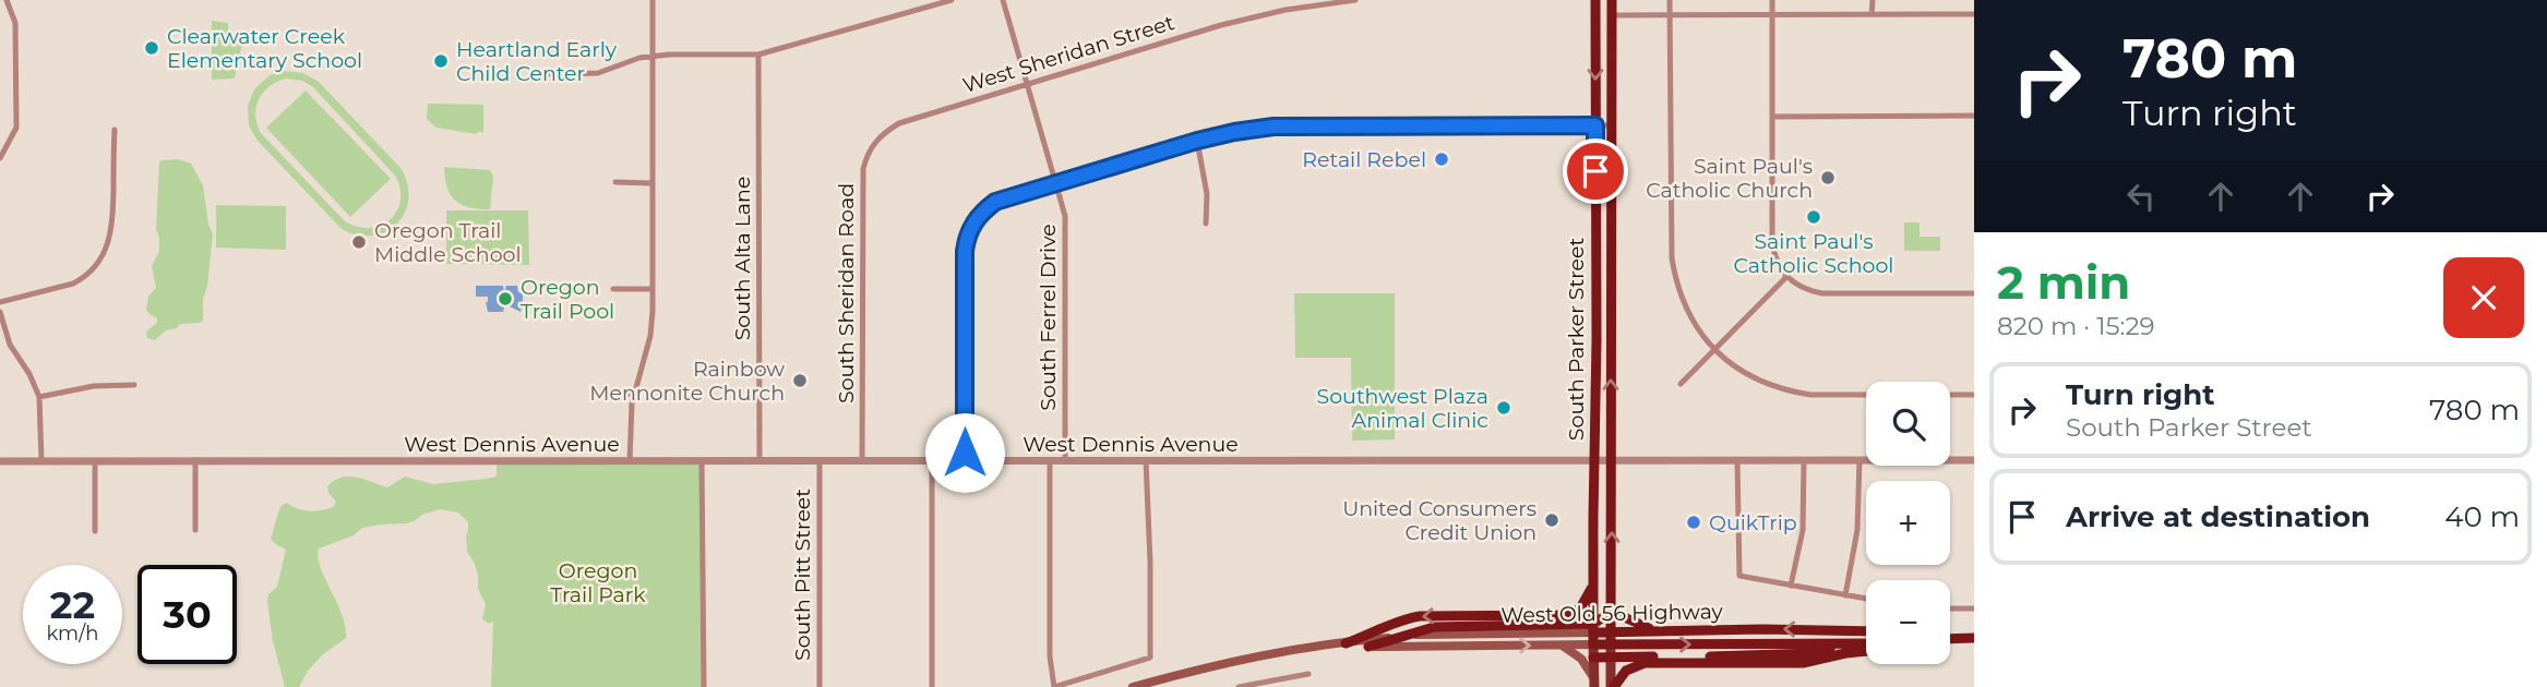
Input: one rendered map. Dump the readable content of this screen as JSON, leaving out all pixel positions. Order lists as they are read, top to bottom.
{
  "streets": {
    "highway": ["South Parker Street", "West Old 56 Highway"],
    "street": [
      "West Sheridan Street",
      "South Alta Lane",
      "South Sheridan Road",
      "South Ferrel Drive",
      "West Dennis Avenue",
      "South Pitt Street"
    ]
  },
  "crossings": [
    ["West Sheridan Street", "South Sheridan Road"],
    ["West Sheridan Street", "South Ferrel Drive"],
    ["South Alta Lane", "West Dennis Avenue"],
    ["South Sheridan Road", "West Dennis Avenue"],
    ["South Ferrel Drive", "West Dennis Avenue"],
    ["South Parker Street", "West Dennis Avenue"],
    ["South Parker Street", "West Old 56 Highway"],
    ["West Dennis Avenue", "South Pitt Street"]
  ],
  "parks": ["Oregon Trail Park"],
  "places": [
    "Clearwater Creek Elementary School",
    "Heartland Early Child Center",
    "Retail Rebel",
    "Saint Paul's Catholic Church",
    "Saint Paul's Catholic School",
    "Oregon Trail Middle School",
    "Oregon Trail Pool",
    "Rainbow Mennonite Church",
    "Southwest Plaza Animal Clinic",
    "United Consumers Credit Union",
    "QuikTrip"
  ],
  "page": {
    "turn": ["780 m", "Turn right"],
    "heading": ["2 min", "820 m · 15:29"],
    "list": [
      {
        "name": "Turn right",
        "note": "South Parker Street",
        "value": "780 m"
      },
      {
        "name": "Arrive at destination",
        "value": "40 m"
      }
    ],
    "map_buttons": ["+", "−"],
    "speed": "22 km/h",
    "limit": "30"
  }
}
